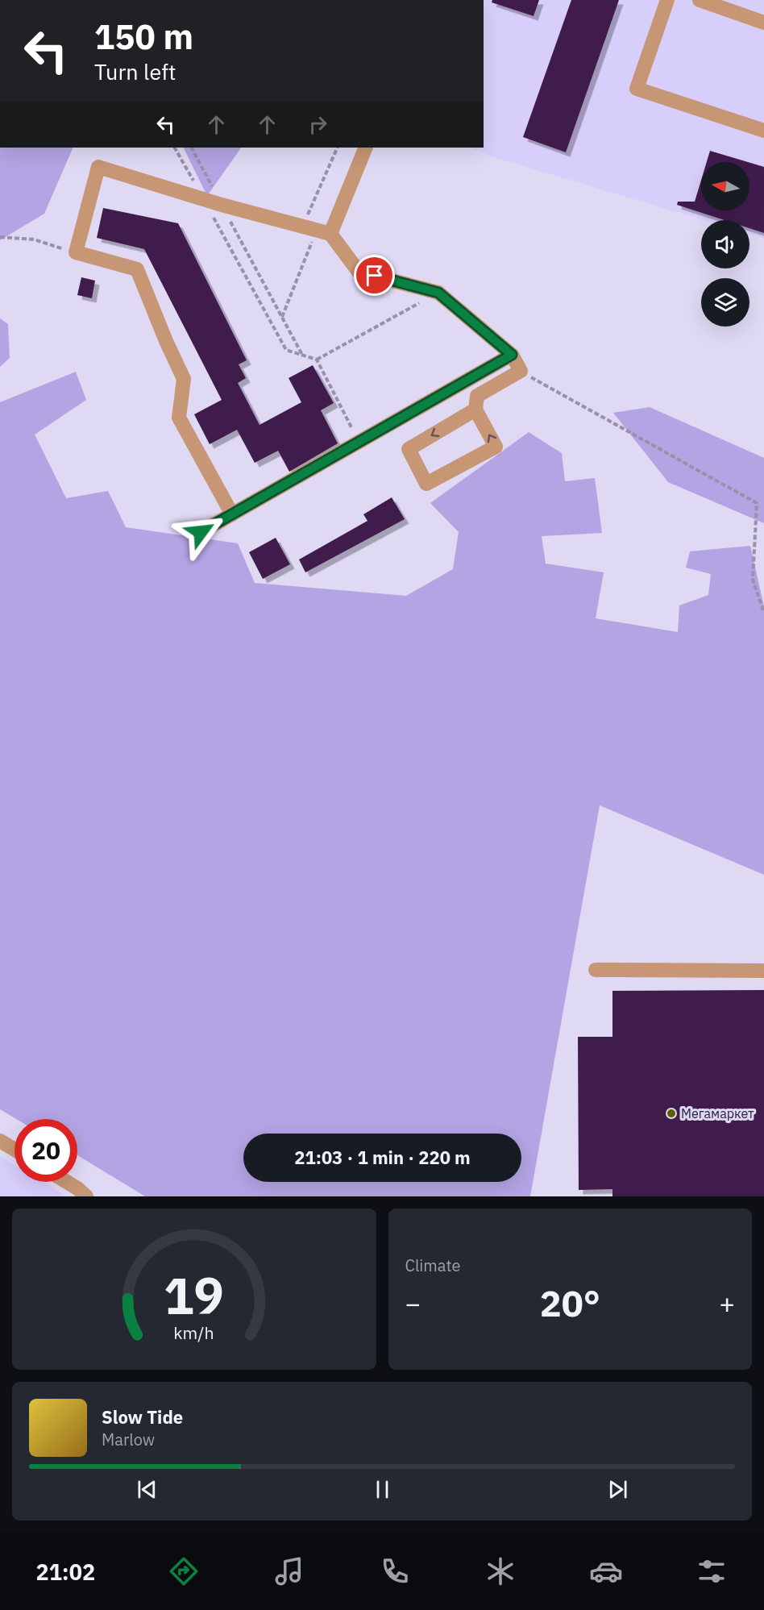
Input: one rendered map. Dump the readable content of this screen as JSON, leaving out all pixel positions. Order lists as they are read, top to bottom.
{
  "places": ["Мегамаркет"],
  "north": "left",
  "page": {
    "turn": ["150 m", "Turn left"],
    "limit": "20",
    "trip": "21:03 · 1 min · 220 m",
    "tile": "Climate",
    "heat": ["−", "20°", "+"],
    "song": ["Slow Tide", "Marlow"],
    "tabs": "21:02",
    "gauge": ["19", "km/h"]
  }
}
